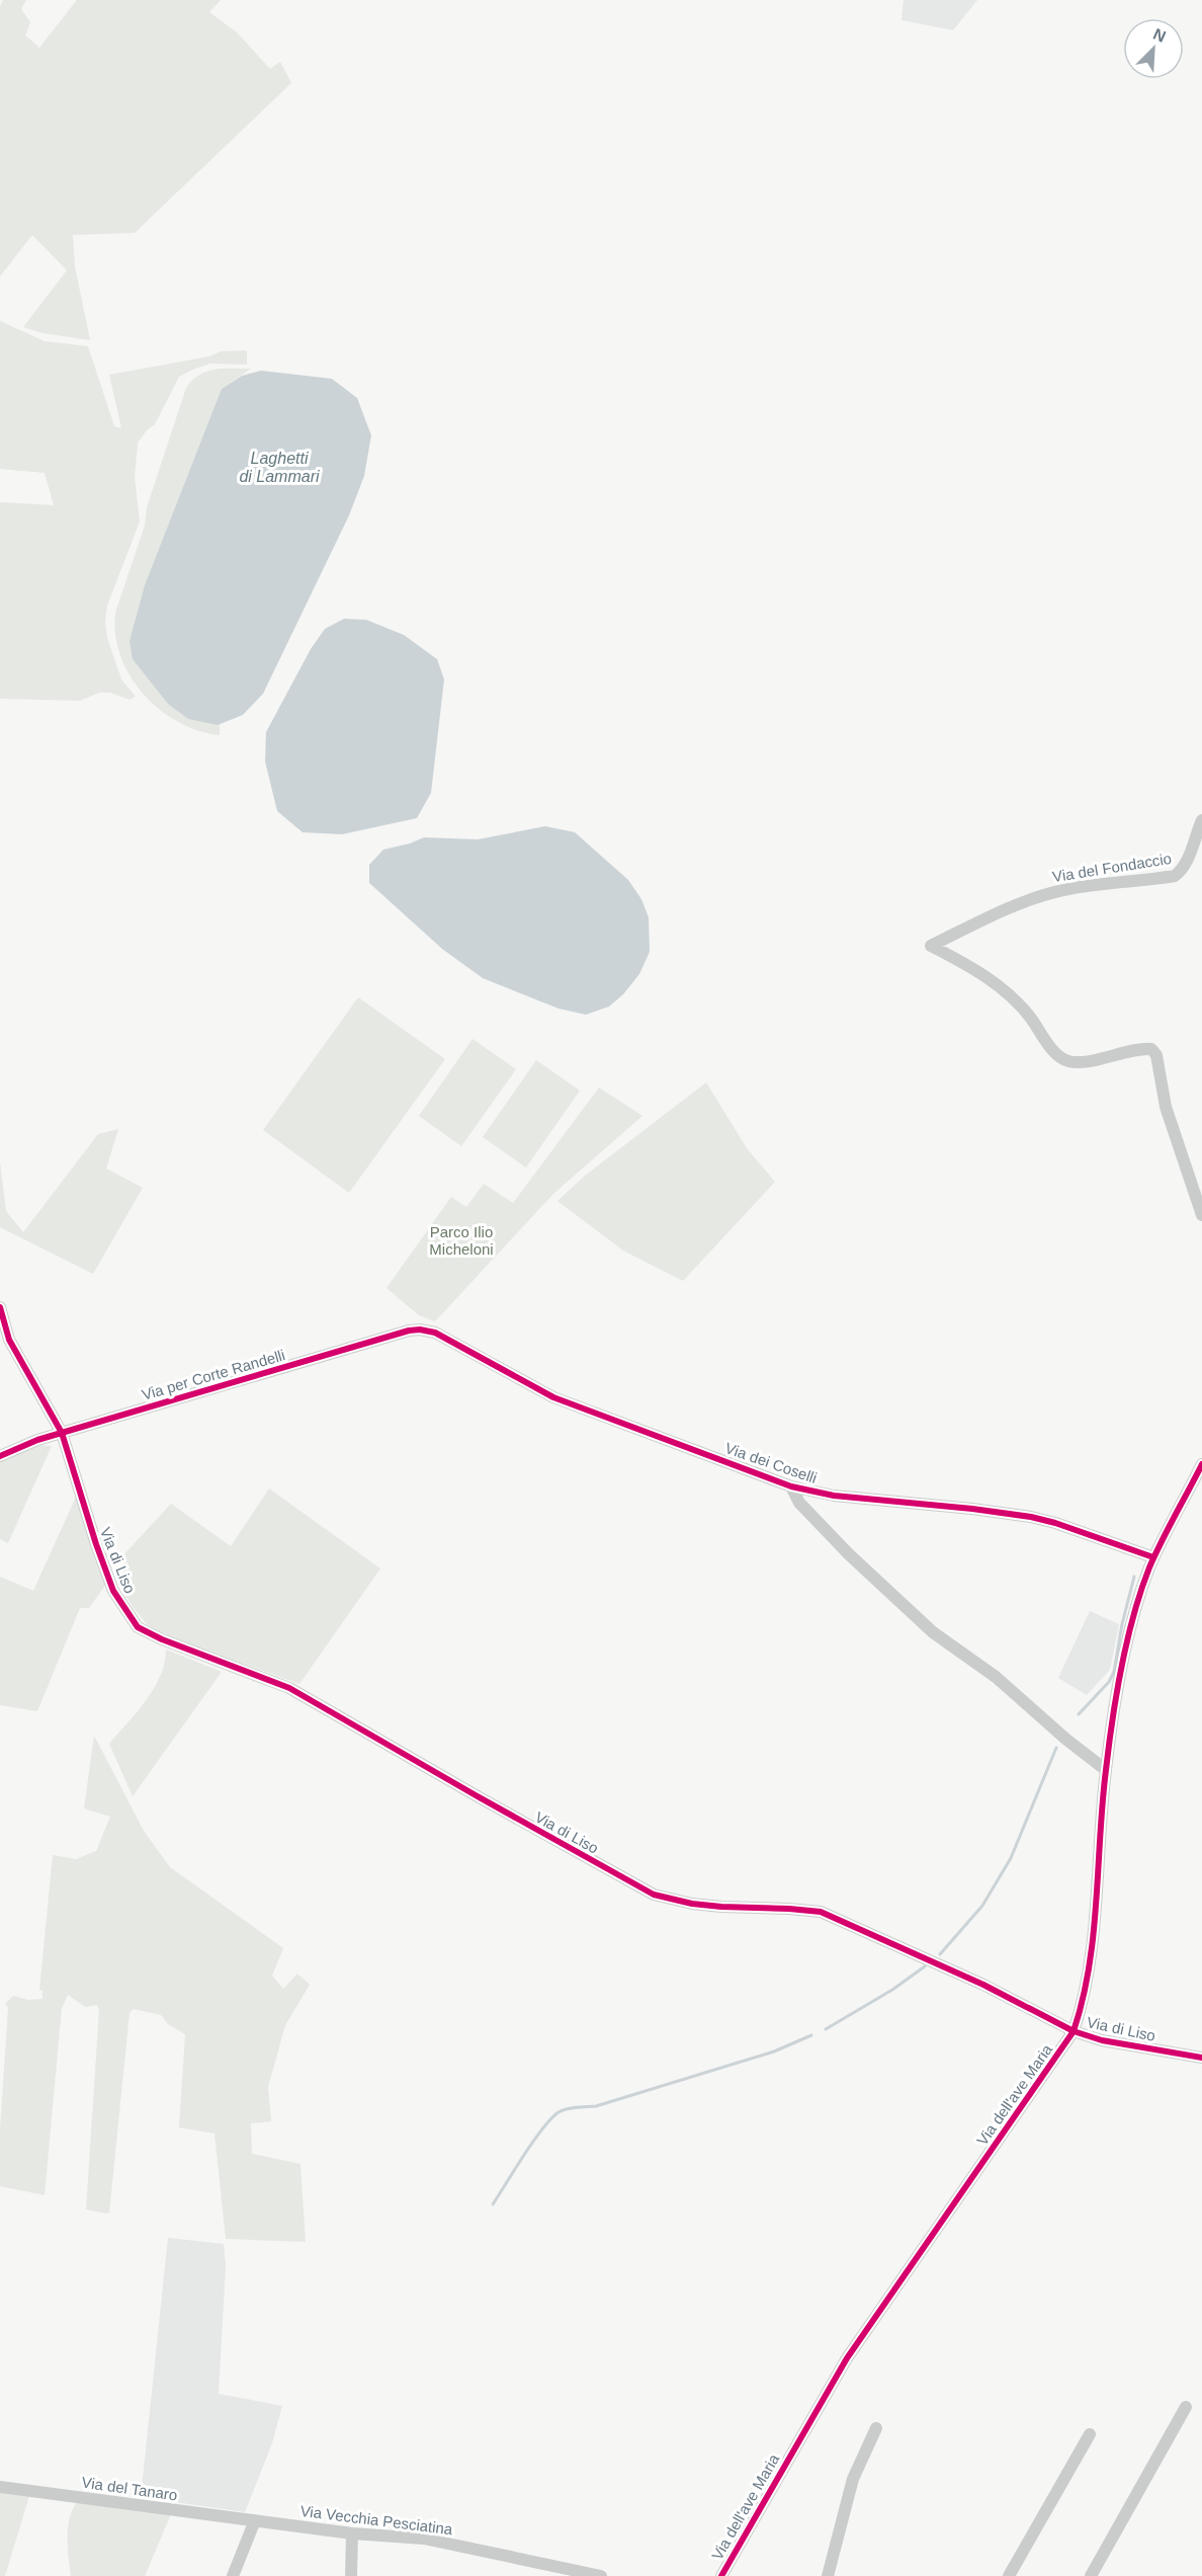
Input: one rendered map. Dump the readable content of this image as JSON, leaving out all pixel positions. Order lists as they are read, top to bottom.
{
  "streets": {
    "street": [
      "Via del Fondaccio",
      "Via per Corte Randelli",
      "Via dei Coselli",
      "Via di Liso",
      "Via dell'ave Maria",
      "Via del Tanaro",
      "Via Vecchia Pesciatina"
    ]
  },
  "crossings": [
    ["Via per Corte Randelli", "Via dei Coselli"],
    ["Via per Corte Randelli", "Via di Liso"],
    ["Via dei Coselli", "Via dell'ave Maria"],
    ["Via di Liso", "Via dell'ave Maria"],
    ["Via del Tanaro", "Via Vecchia Pesciatina"]
  ],
  "water": ["Laghetti di Lammari"],
  "parks": ["Parco Ilio Micheloni"],
  "north": "top right"
}
